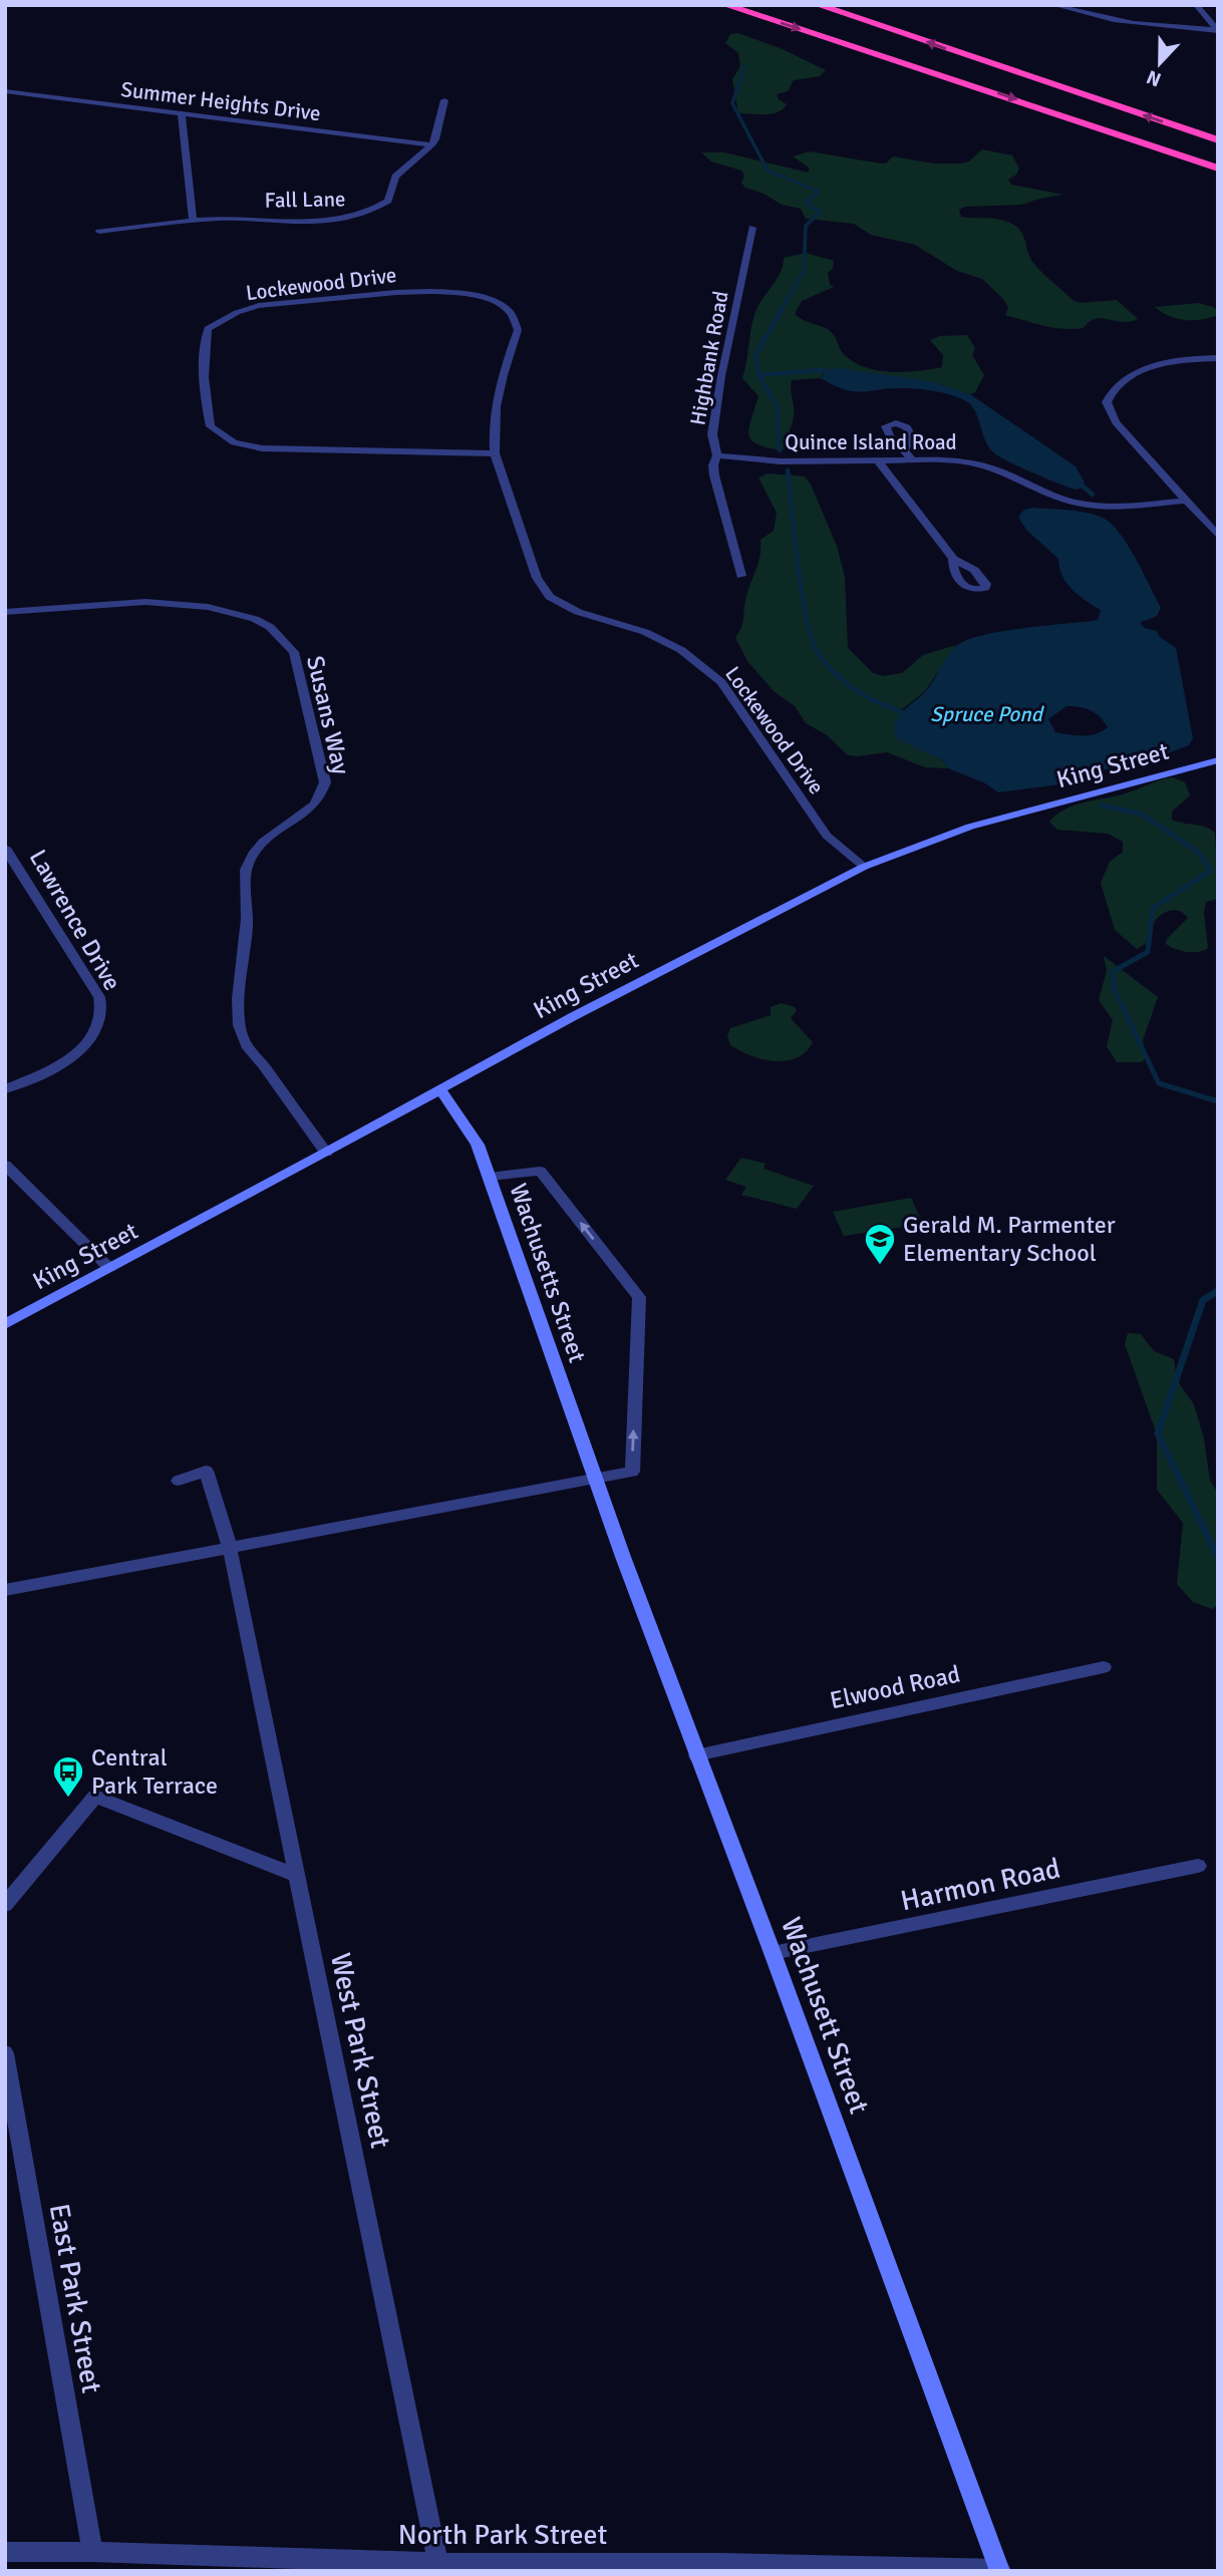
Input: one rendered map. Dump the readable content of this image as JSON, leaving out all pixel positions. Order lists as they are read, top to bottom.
{
  "streets": {
    "main road": ["King Street", "Wachusetts Street", "Wachusett Street"],
    "street": [
      "Summer Heights Drive",
      "Fall Lane",
      "Lockewood Drive",
      "Highbank Road",
      "Quince Island Road",
      "Susans Way",
      "Lawrence Drive",
      "Elwood Road",
      "Harmon Road",
      "West Park Street",
      "East Park Street",
      "North Park Street"
    ]
  },
  "crossings": [
    ["Summer Heights Drive", "Fall Lane"],
    ["Lockewood Drive", "King Street"],
    ["Highbank Road", "Quince Island Road"],
    ["Susans Way", "King Street"],
    ["King Street", "Wachusetts Street"],
    ["Wachusetts Street", "Wachusett Street"],
    ["Elwood Road", "Wachusett Street"],
    ["Harmon Road", "Wachusett Street"],
    ["Wachusett Street", "North Park Street"],
    ["West Park Street", "North Park Street"],
    ["East Park Street", "North Park Street"]
  ],
  "water": ["Spruce Pond"],
  "places": {
    "school or university": ["Gerald M. Parmenter Elementary School"],
    "bus stop": ["Central Park Terrace"]
  },
  "north": "bottom"
}
